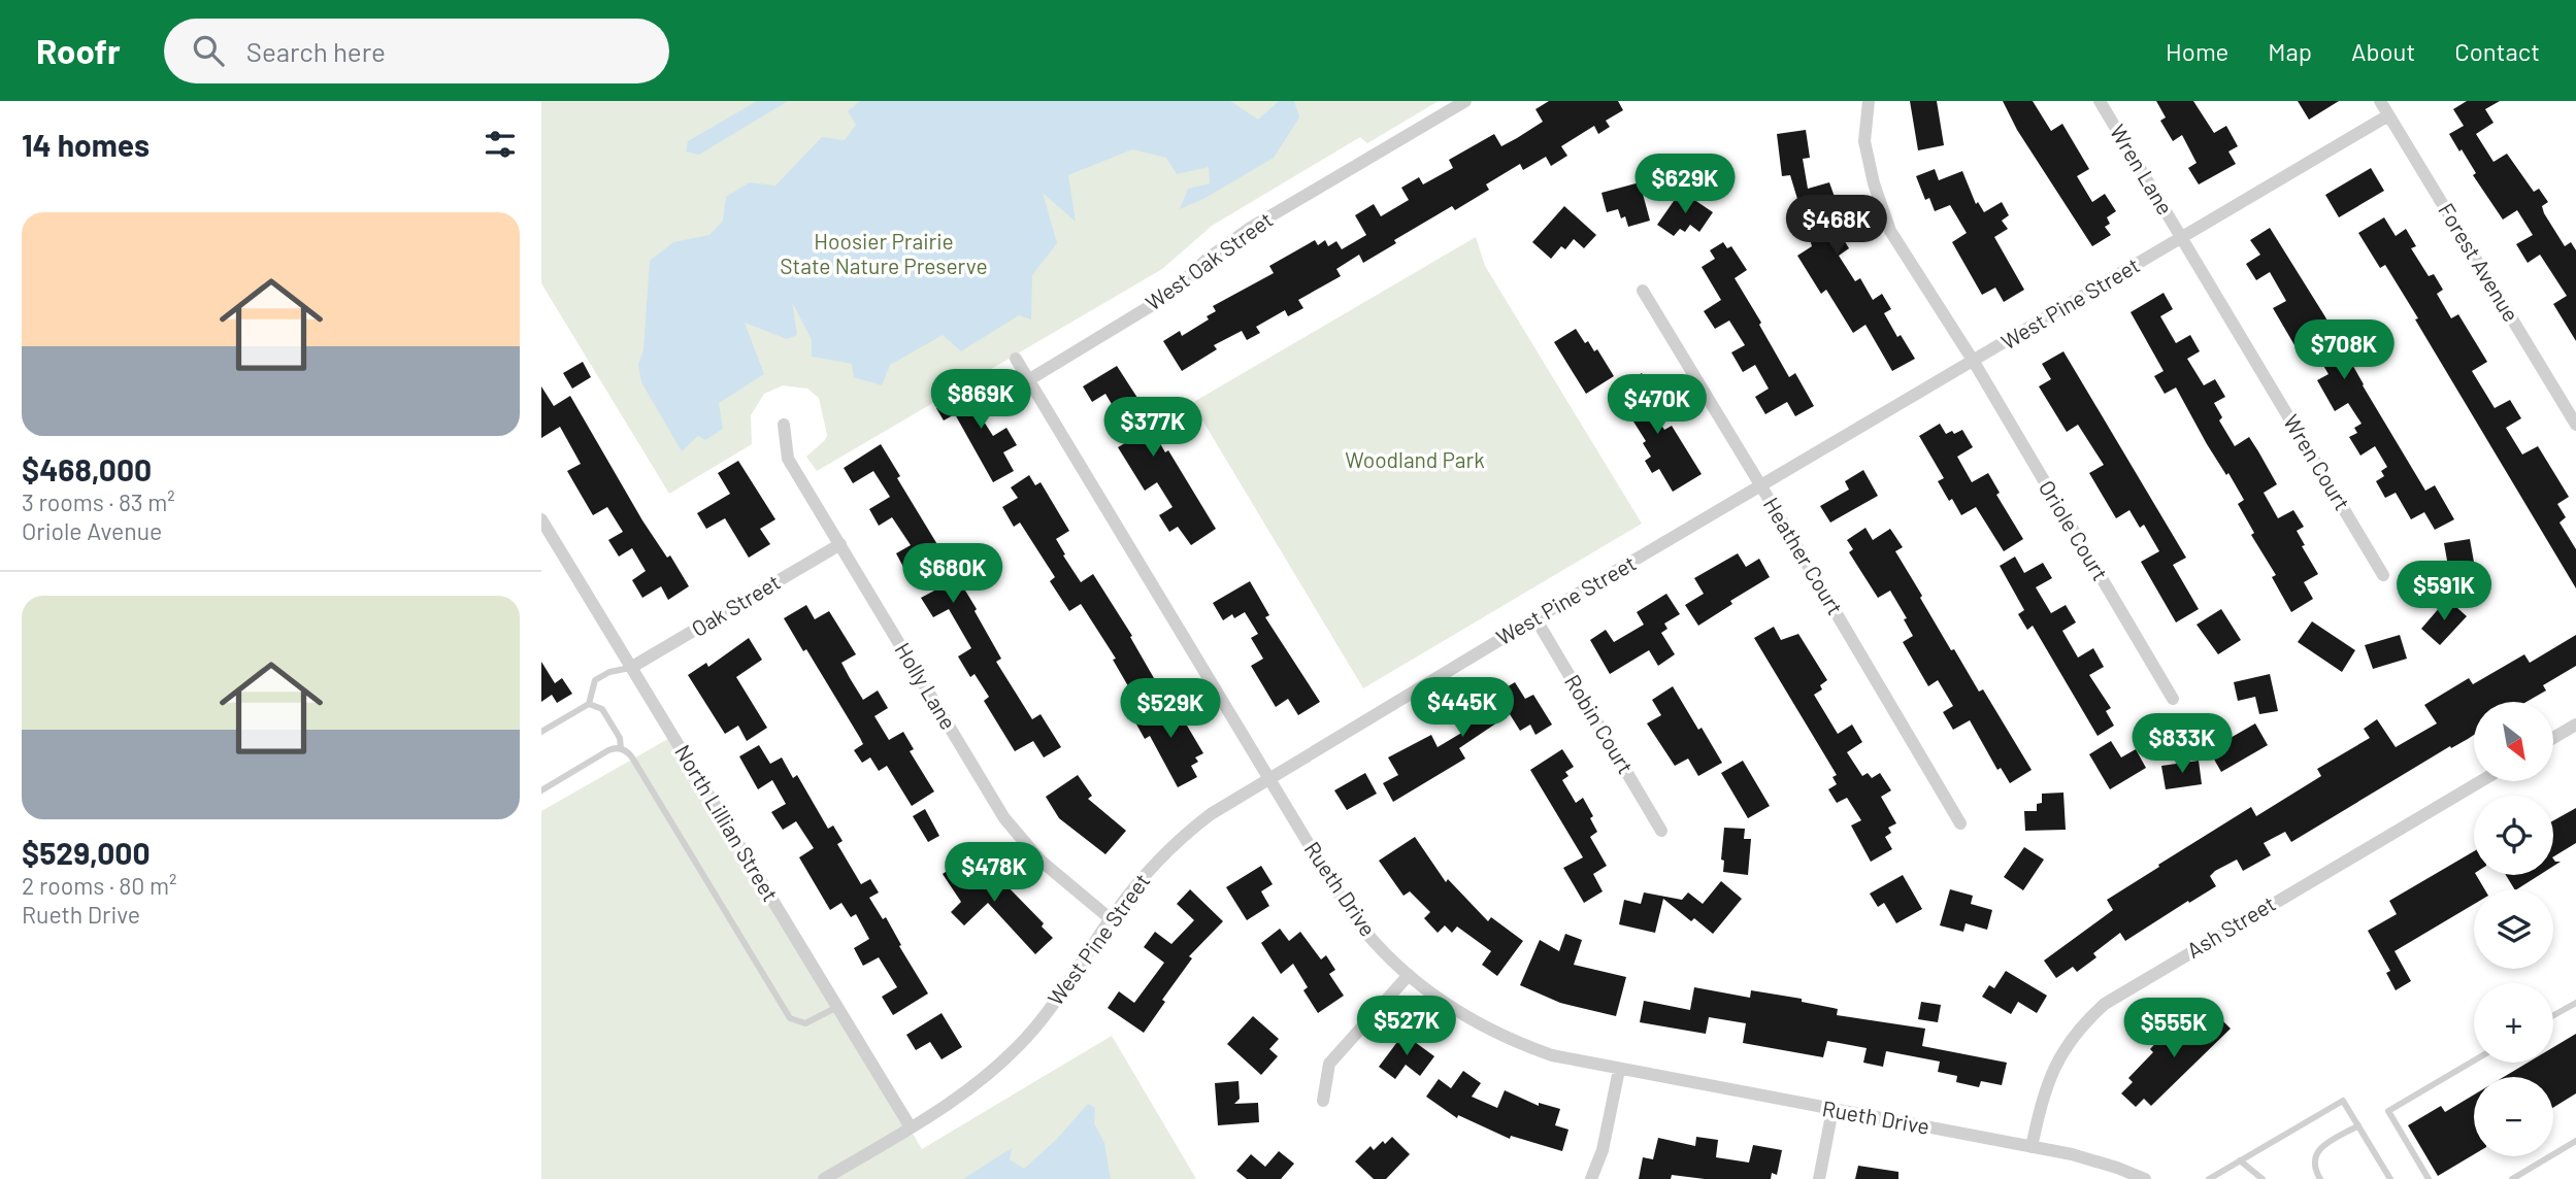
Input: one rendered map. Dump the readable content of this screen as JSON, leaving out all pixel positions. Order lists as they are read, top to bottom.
{
  "streets": {
    "street": [
      "Wren Lane",
      "West Oak Street",
      "Forest Avenue",
      "West Pine Street",
      "Wren Court",
      "Oriole Court",
      "Heather Court",
      "Oak Street",
      "Holly Lane",
      "Robin Court",
      "North Lillian Street",
      "Rueth Drive",
      "Ash Street"
    ]
  },
  "crossings": [
    ["Wren Lane", "West Pine Street"],
    ["Wren Lane", "Wren Court"],
    ["West Oak Street", "Rueth Drive"],
    ["Forest Avenue", "West Pine Street"],
    ["West Pine Street", "Wren Court"],
    ["West Pine Street", "Oriole Court"],
    ["West Pine Street", "Heather Court"],
    ["West Pine Street", "Holly Lane"],
    ["West Pine Street", "Robin Court"],
    ["West Pine Street", "North Lillian Street"],
    ["West Pine Street", "Rueth Drive"],
    ["Oak Street", "Holly Lane"],
    ["Oak Street", "North Lillian Street"],
    ["Rueth Drive", "Ash Street"]
  ],
  "parks": ["Hoosier Prairie State Nature Preserve", "Woodland Park"],
  "north": "bottom right",
  "page": {
    "header": "Roofr",
    "search": "Search here",
    "nav": [
      "Home",
      "Map",
      "About",
      "Contact"
    ],
    "heading": "14 homes",
    "price": [
      "$629K",
      "$468K",
      "$708K",
      "$869K",
      "$470K",
      "$377K",
      "$680K",
      "$591K",
      "$445K",
      "$529K",
      "$833K",
      "$478K",
      "$527K",
      "$555K"
    ],
    "list": [
      {
        "name": "$468,000",
        "note": "3 rooms · 83 m² · Oriole Avenue"
      },
      {
        "name": "$529,000",
        "note": "2 rooms · 80 m² · Rueth Drive"
      }
    ],
    "map_buttons": ["+", "−"]
  }
}
